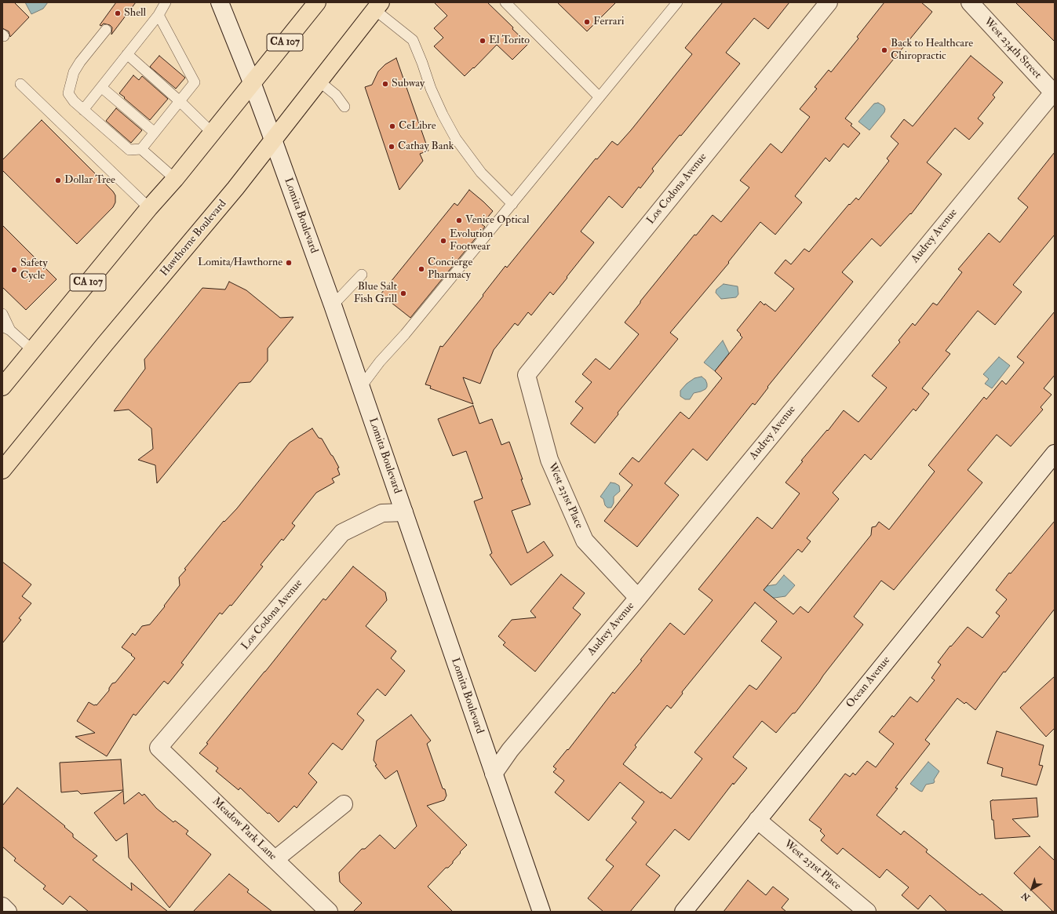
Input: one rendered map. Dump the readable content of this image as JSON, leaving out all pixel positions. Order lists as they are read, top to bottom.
{
  "streets": {
    "main road": ["CA 107", "Hawthorne Boulevard"],
    "street": [
      "West 234th Street",
      "Los Codona Avenue",
      "Lomita Boulevard",
      "Audrey Avenue",
      "West 231st Place",
      "Ocean Avenue",
      "Meadow Park Lane"
    ]
  },
  "crossings": [
    ["CA 107", "Lomita Boulevard"],
    ["West 234th Street", "Audrey Avenue"],
    ["Los Codona Avenue", "Lomita Boulevard"],
    ["Los Codona Avenue", "West 231st Place"],
    ["Los Codona Avenue", "Meadow Park Lane"],
    ["Lomita Boulevard", "Audrey Avenue"],
    ["Lomita Boulevard", "Hawthorne Boulevard"],
    ["Audrey Avenue", "West 231st Place"],
    ["West 231st Place", "Ocean Avenue"]
  ],
  "places": [
    "Shell",
    "Ferrari",
    "El Torito",
    "Back to Healthcare Chiropractic",
    "Subway",
    "CeLibre",
    "Cathay Bank",
    "Dollar Tree",
    "Venice Optical",
    "Evolution Footwear",
    "Lomita/Hawthorne",
    "Concierge Pharmacy",
    "Safety Cycle",
    "Blue Salt Fish Grill"
  ],
  "north": "bottom left"
}
